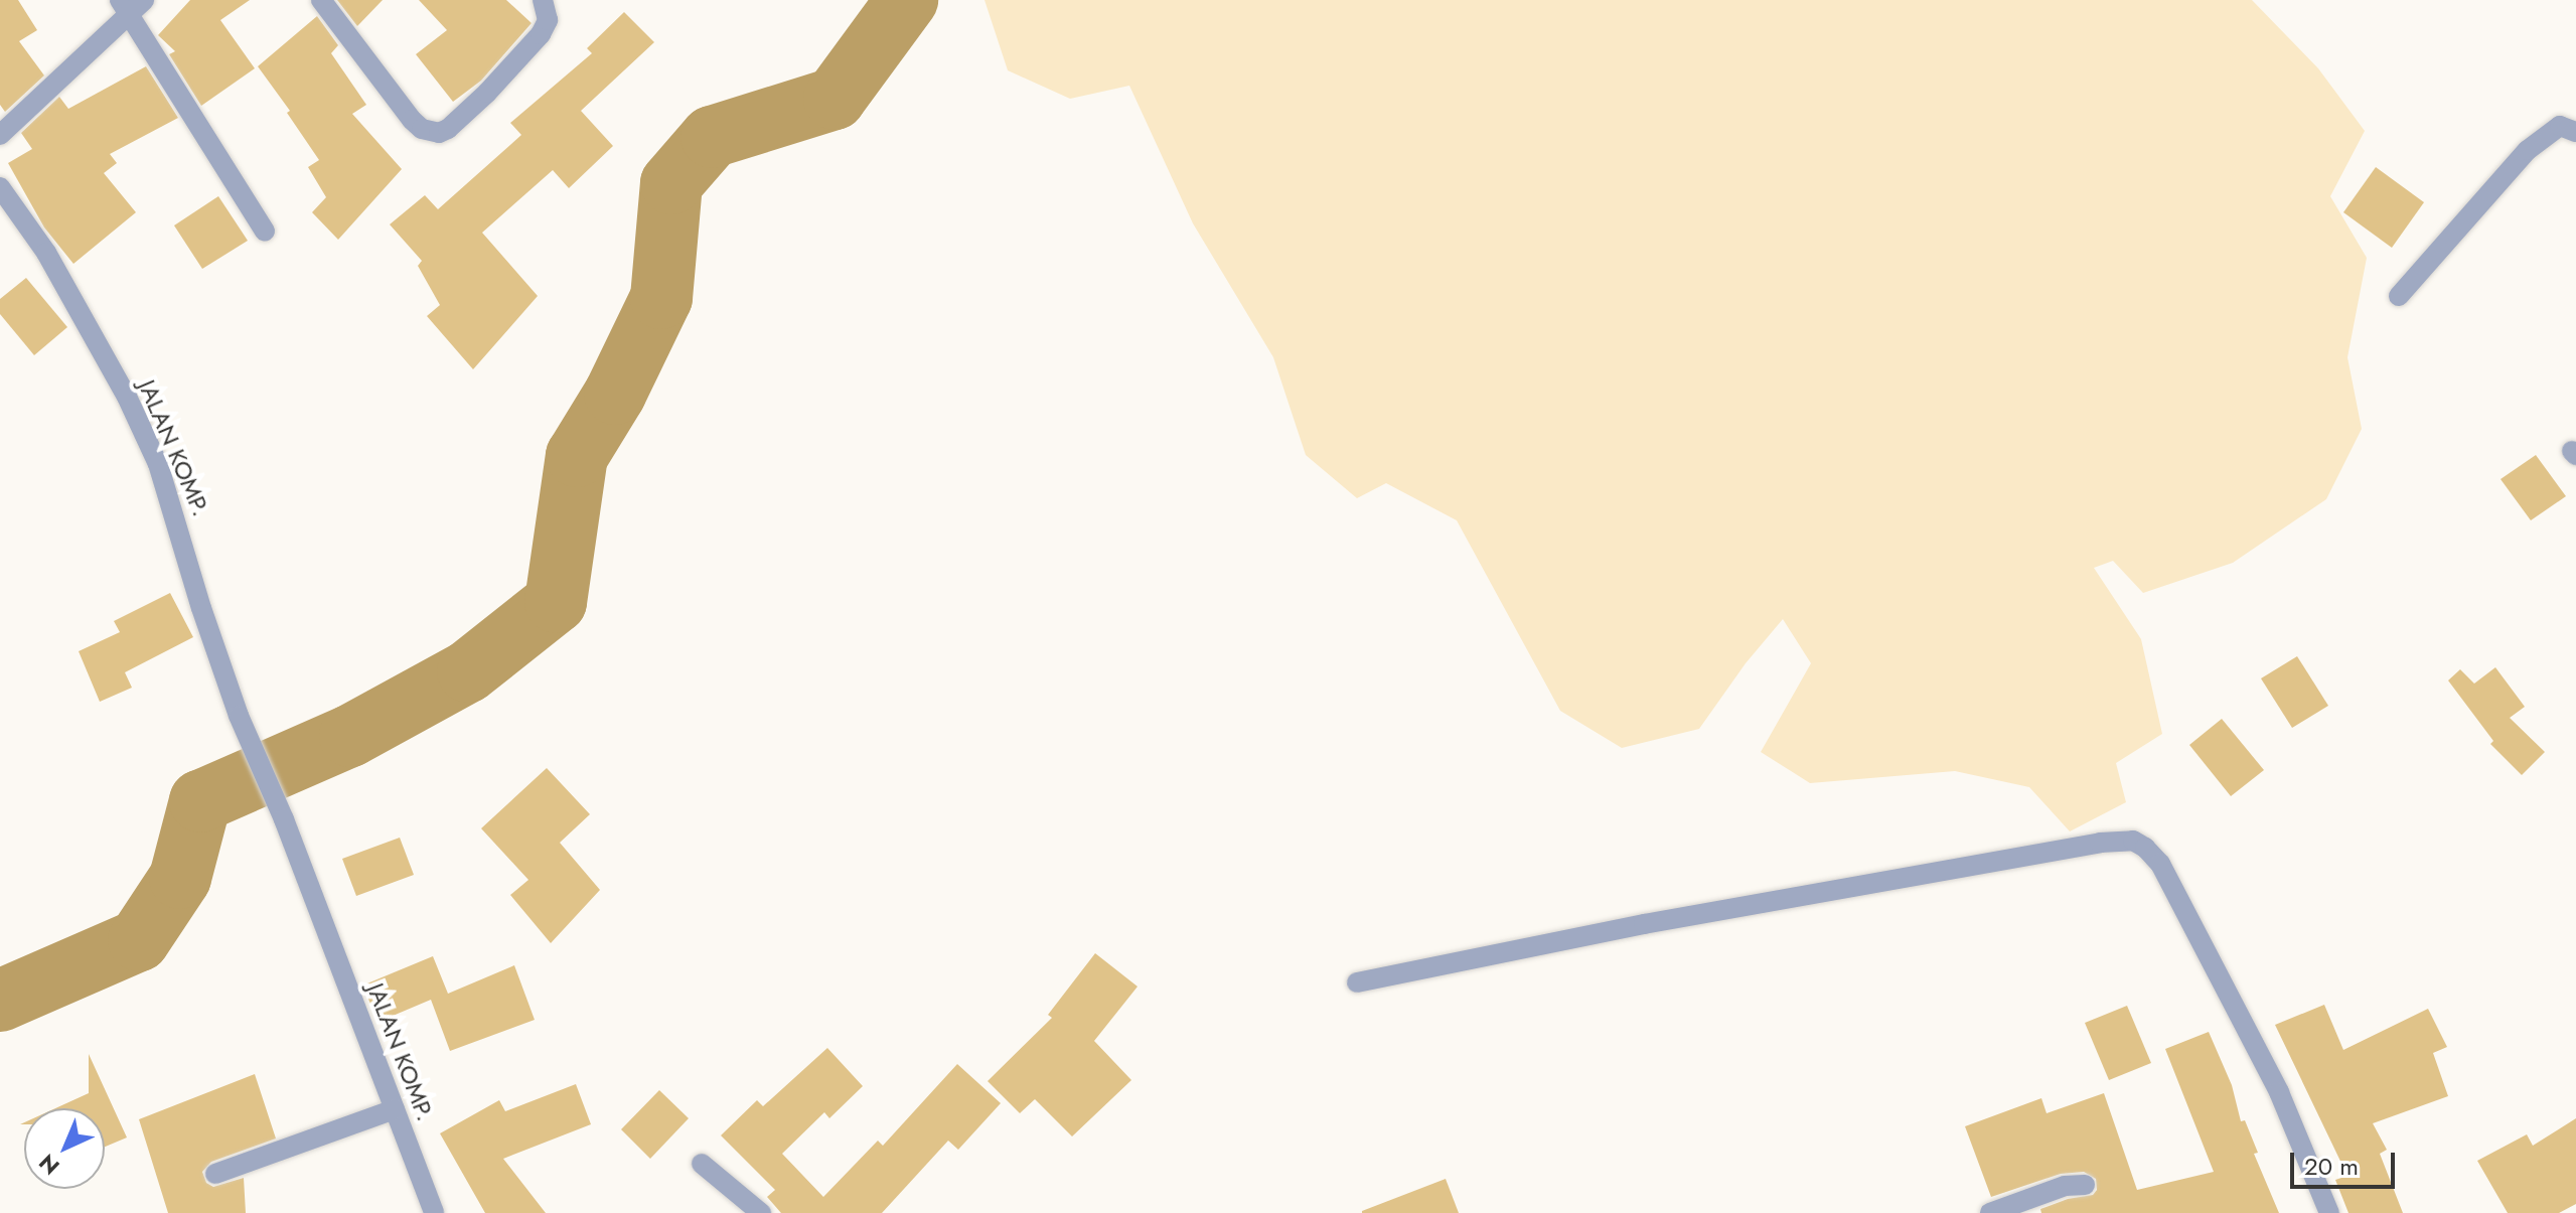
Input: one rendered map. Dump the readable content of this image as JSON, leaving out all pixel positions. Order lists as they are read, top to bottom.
{
  "streets": {
    "street": ["JALAN KOMP."]
  },
  "scale_bar": "20 m",
  "north": "bottom left"
}
